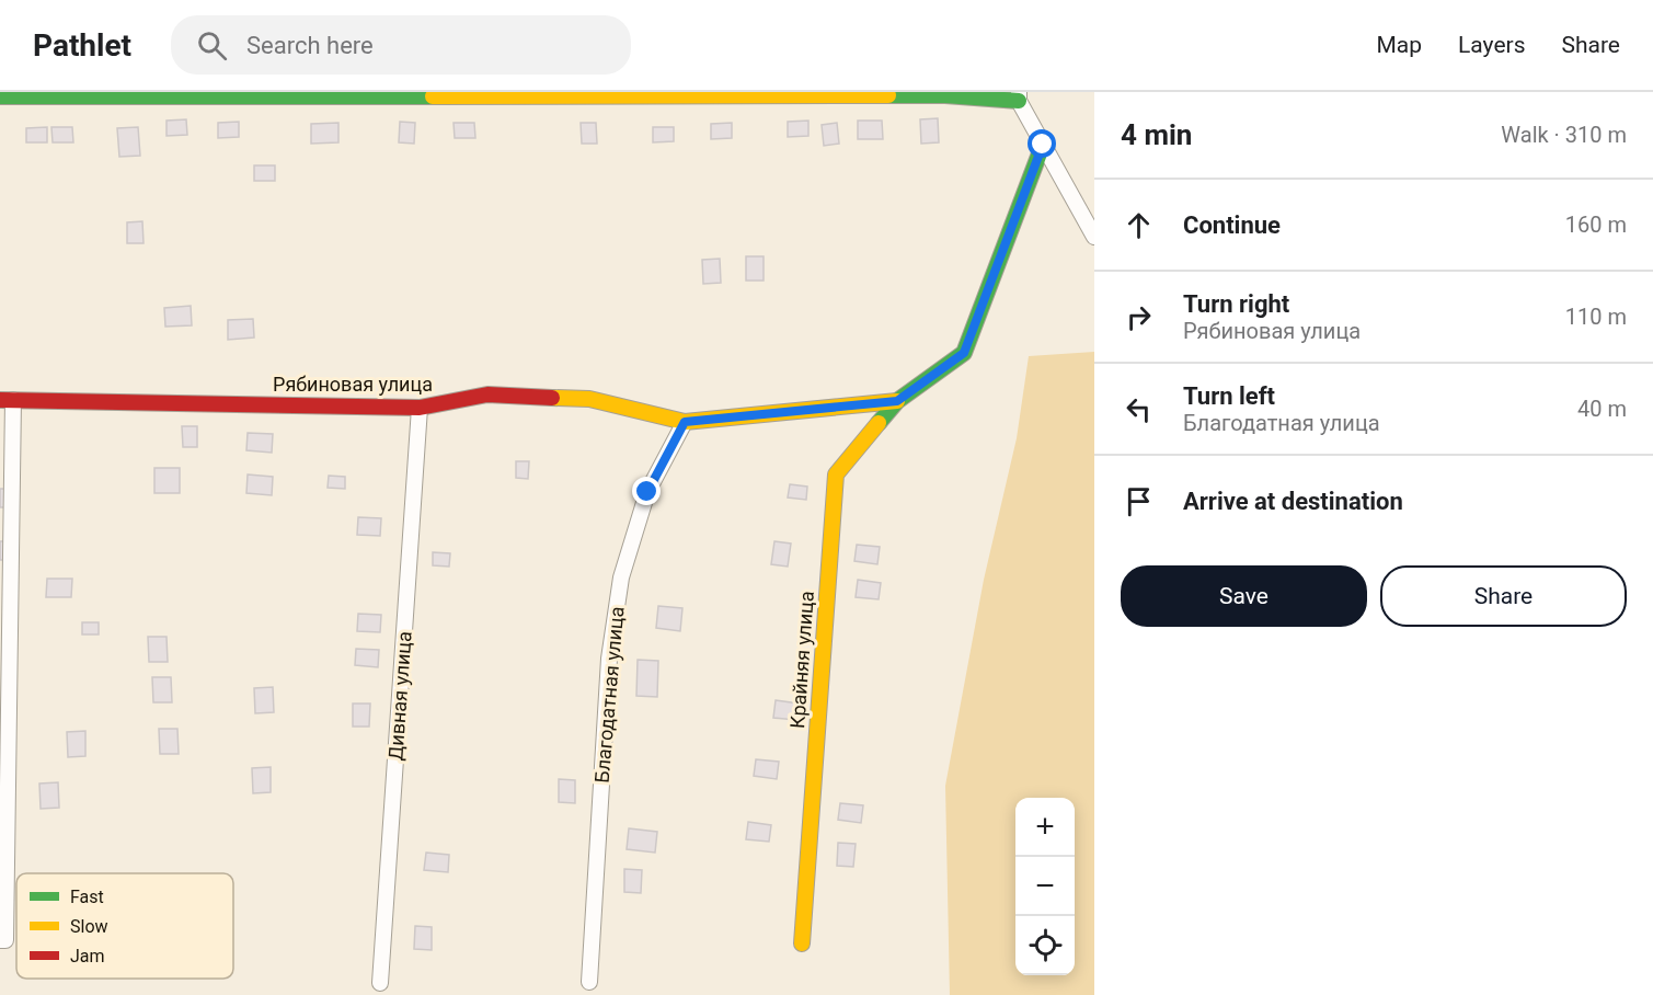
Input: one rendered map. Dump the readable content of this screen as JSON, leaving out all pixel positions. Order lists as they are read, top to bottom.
{
  "streets": {
    "street": [
      "Рябиновая улица",
      "Крайняя улица",
      "Благодатная улица",
      "Дивная улица"
    ]
  },
  "crossings": [
    ["Рябиновая улица", "Крайняя улица"],
    ["Рябиновая улица", "Благодатная улица"],
    ["Рябиновая улица", "Дивная улица"]
  ],
  "legend": ["Fast", "Slow", "Jam"],
  "page": {
    "header": "Pathlet",
    "search": "Search here",
    "nav": ["Map", "Layers", "Share"],
    "heading": ["4 min", "Walk · 310 m"],
    "list": [
      ["Continue", "160 m"],
      ["Turn right", "Рябиновая улица", "110 m"],
      ["Turn left", "Благодатная улица", "40 m"],
      "Arrive at destination"
    ],
    "buttons": ["Save", "Share"],
    "map_buttons": ["+", "−"]
  }
}
